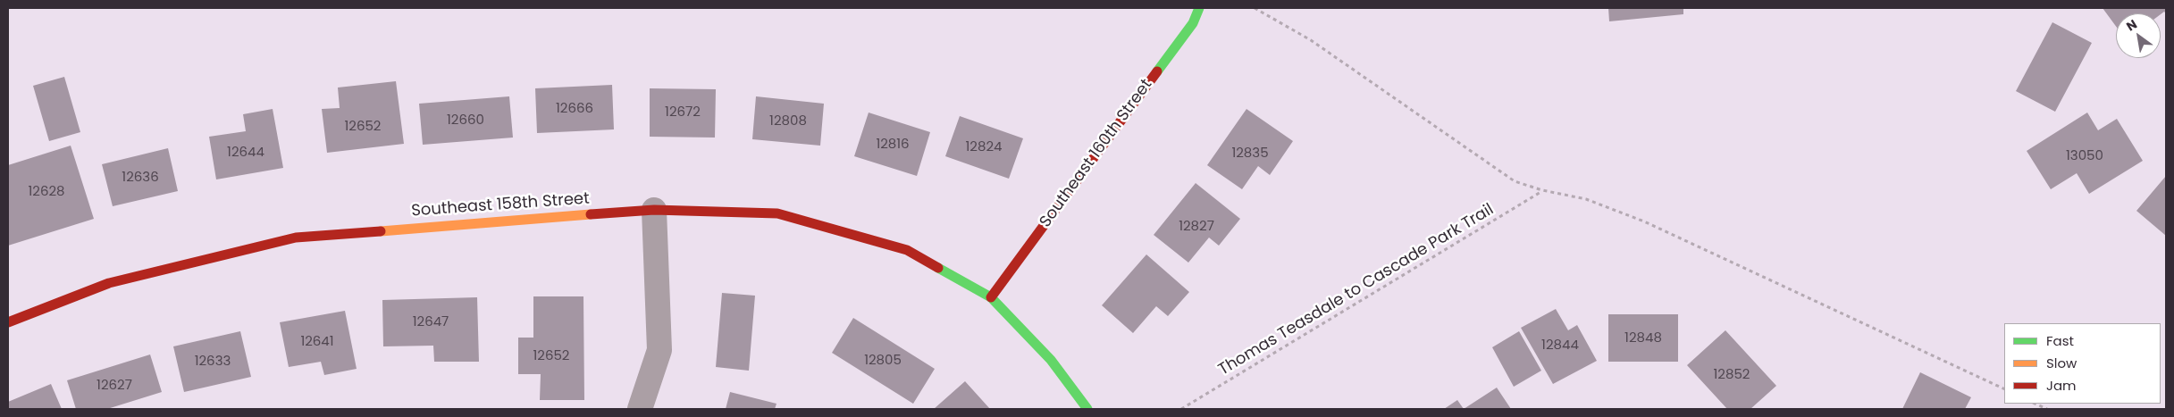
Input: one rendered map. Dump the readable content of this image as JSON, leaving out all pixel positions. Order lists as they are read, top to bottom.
{
  "streets": {
    "street": ["Southeast 160th Street", "Southeast 158th Street"],
    "path": ["Thomas Teasdale to Cascade Park Trail"]
  },
  "crossings": [
    ["Southeast 160th Street", "Southeast 158th Street"]
  ],
  "house_numbers": [
    "12666",
    "12672",
    "12660",
    "12808",
    "12652",
    "12816",
    "12824",
    "12644",
    "12835",
    "13050",
    "12636",
    "12628",
    "12827",
    "12647",
    "12848",
    "12641",
    "12844",
    "12652",
    "12805",
    "12633",
    "12852",
    "12627"
  ],
  "legend": ["Fast", "Slow", "Jam"],
  "north": "top left"
}
